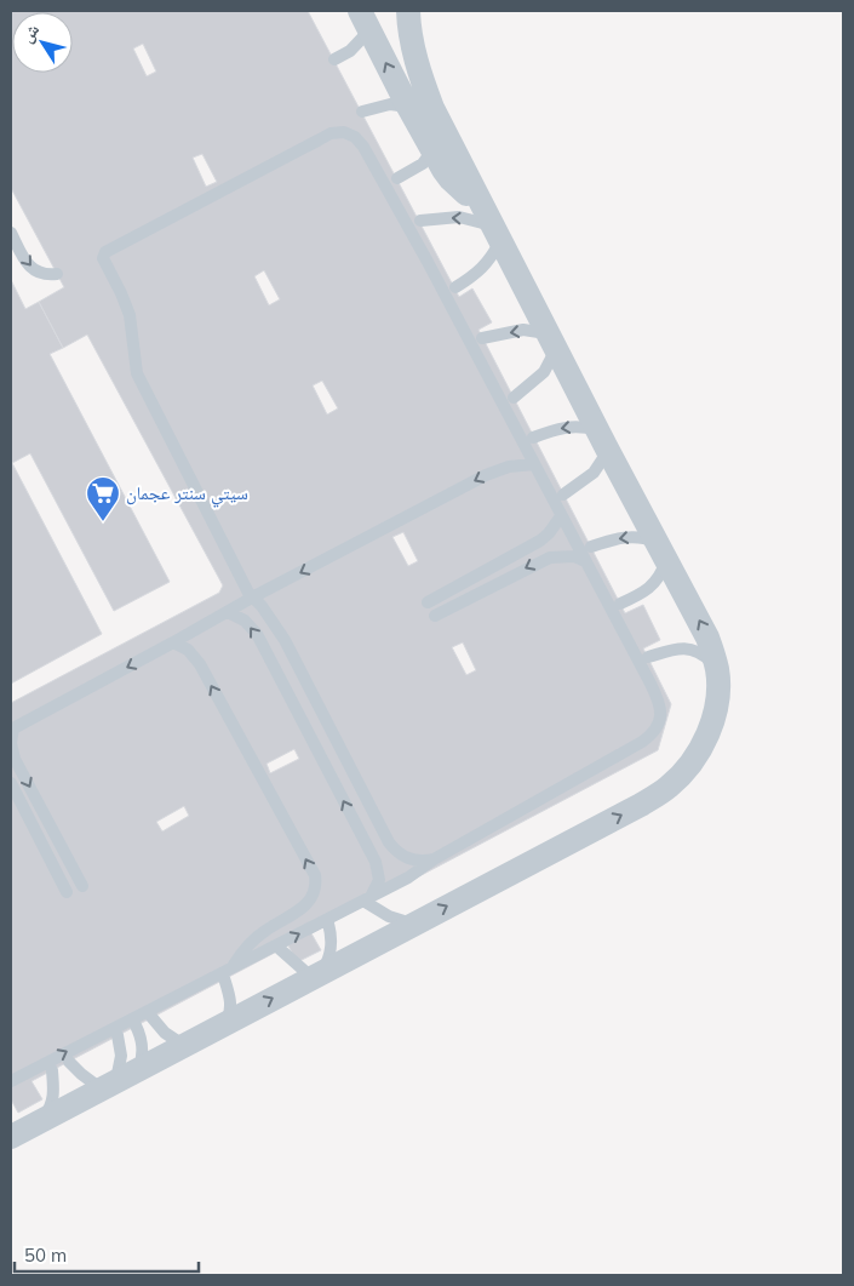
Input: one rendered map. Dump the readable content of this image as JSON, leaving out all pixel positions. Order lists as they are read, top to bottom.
{
  "places": {
    "supermarket": ["سيتي سنتر عجمان"]
  },
  "scale_bar": "50 m",
  "north": "top left"
}
